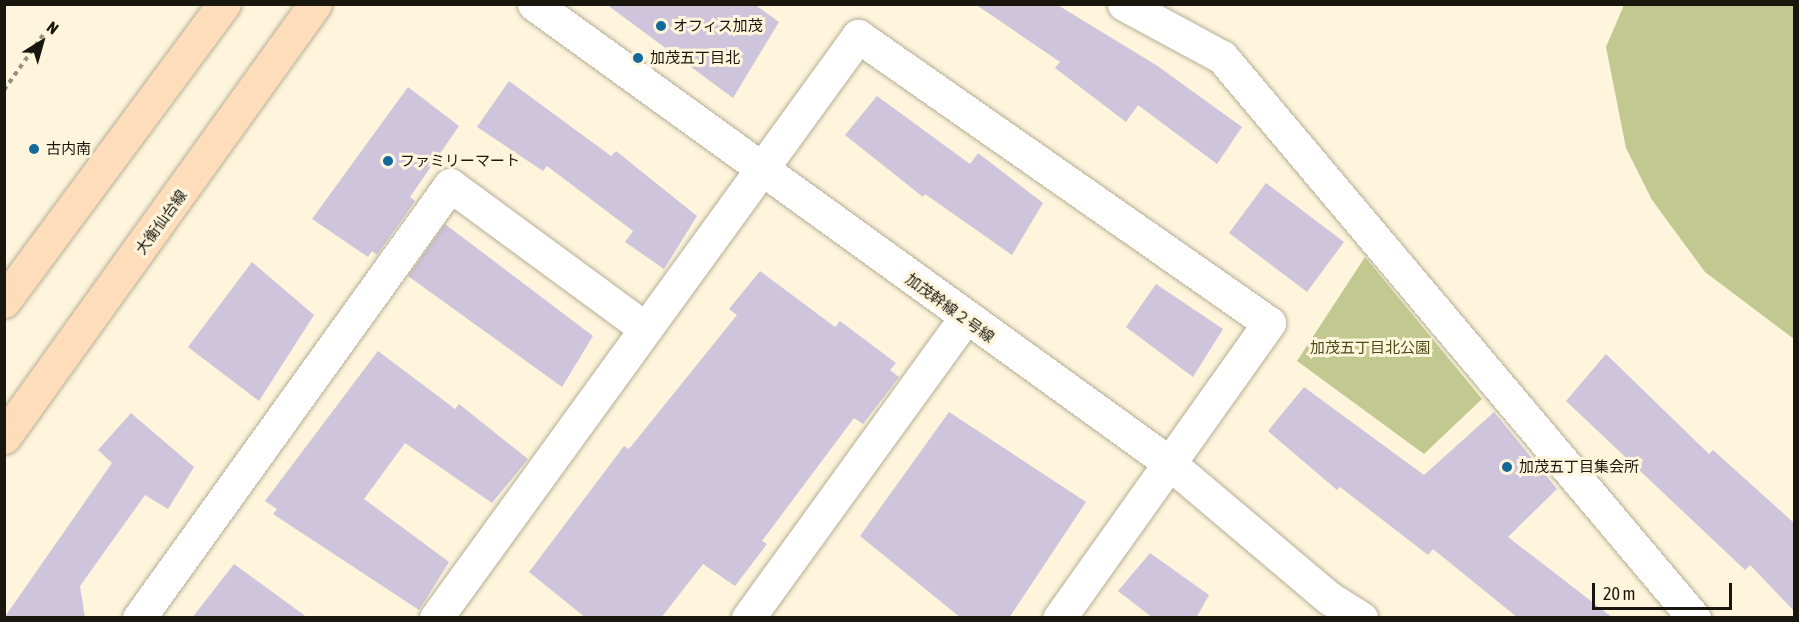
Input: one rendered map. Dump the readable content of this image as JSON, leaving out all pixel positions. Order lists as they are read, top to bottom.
{
  "streets": {
    "main road": ["大衡仙台線"],
    "street": ["加茂幹線２号線"]
  },
  "parks": ["加茂五丁目北公園"],
  "places": [
    "オフィス加茂",
    "加茂五丁目北",
    "古内南",
    "ファミリーマート",
    "加茂五丁目集会所"
  ],
  "scale_bar": "20 m",
  "north": "top right"
}
